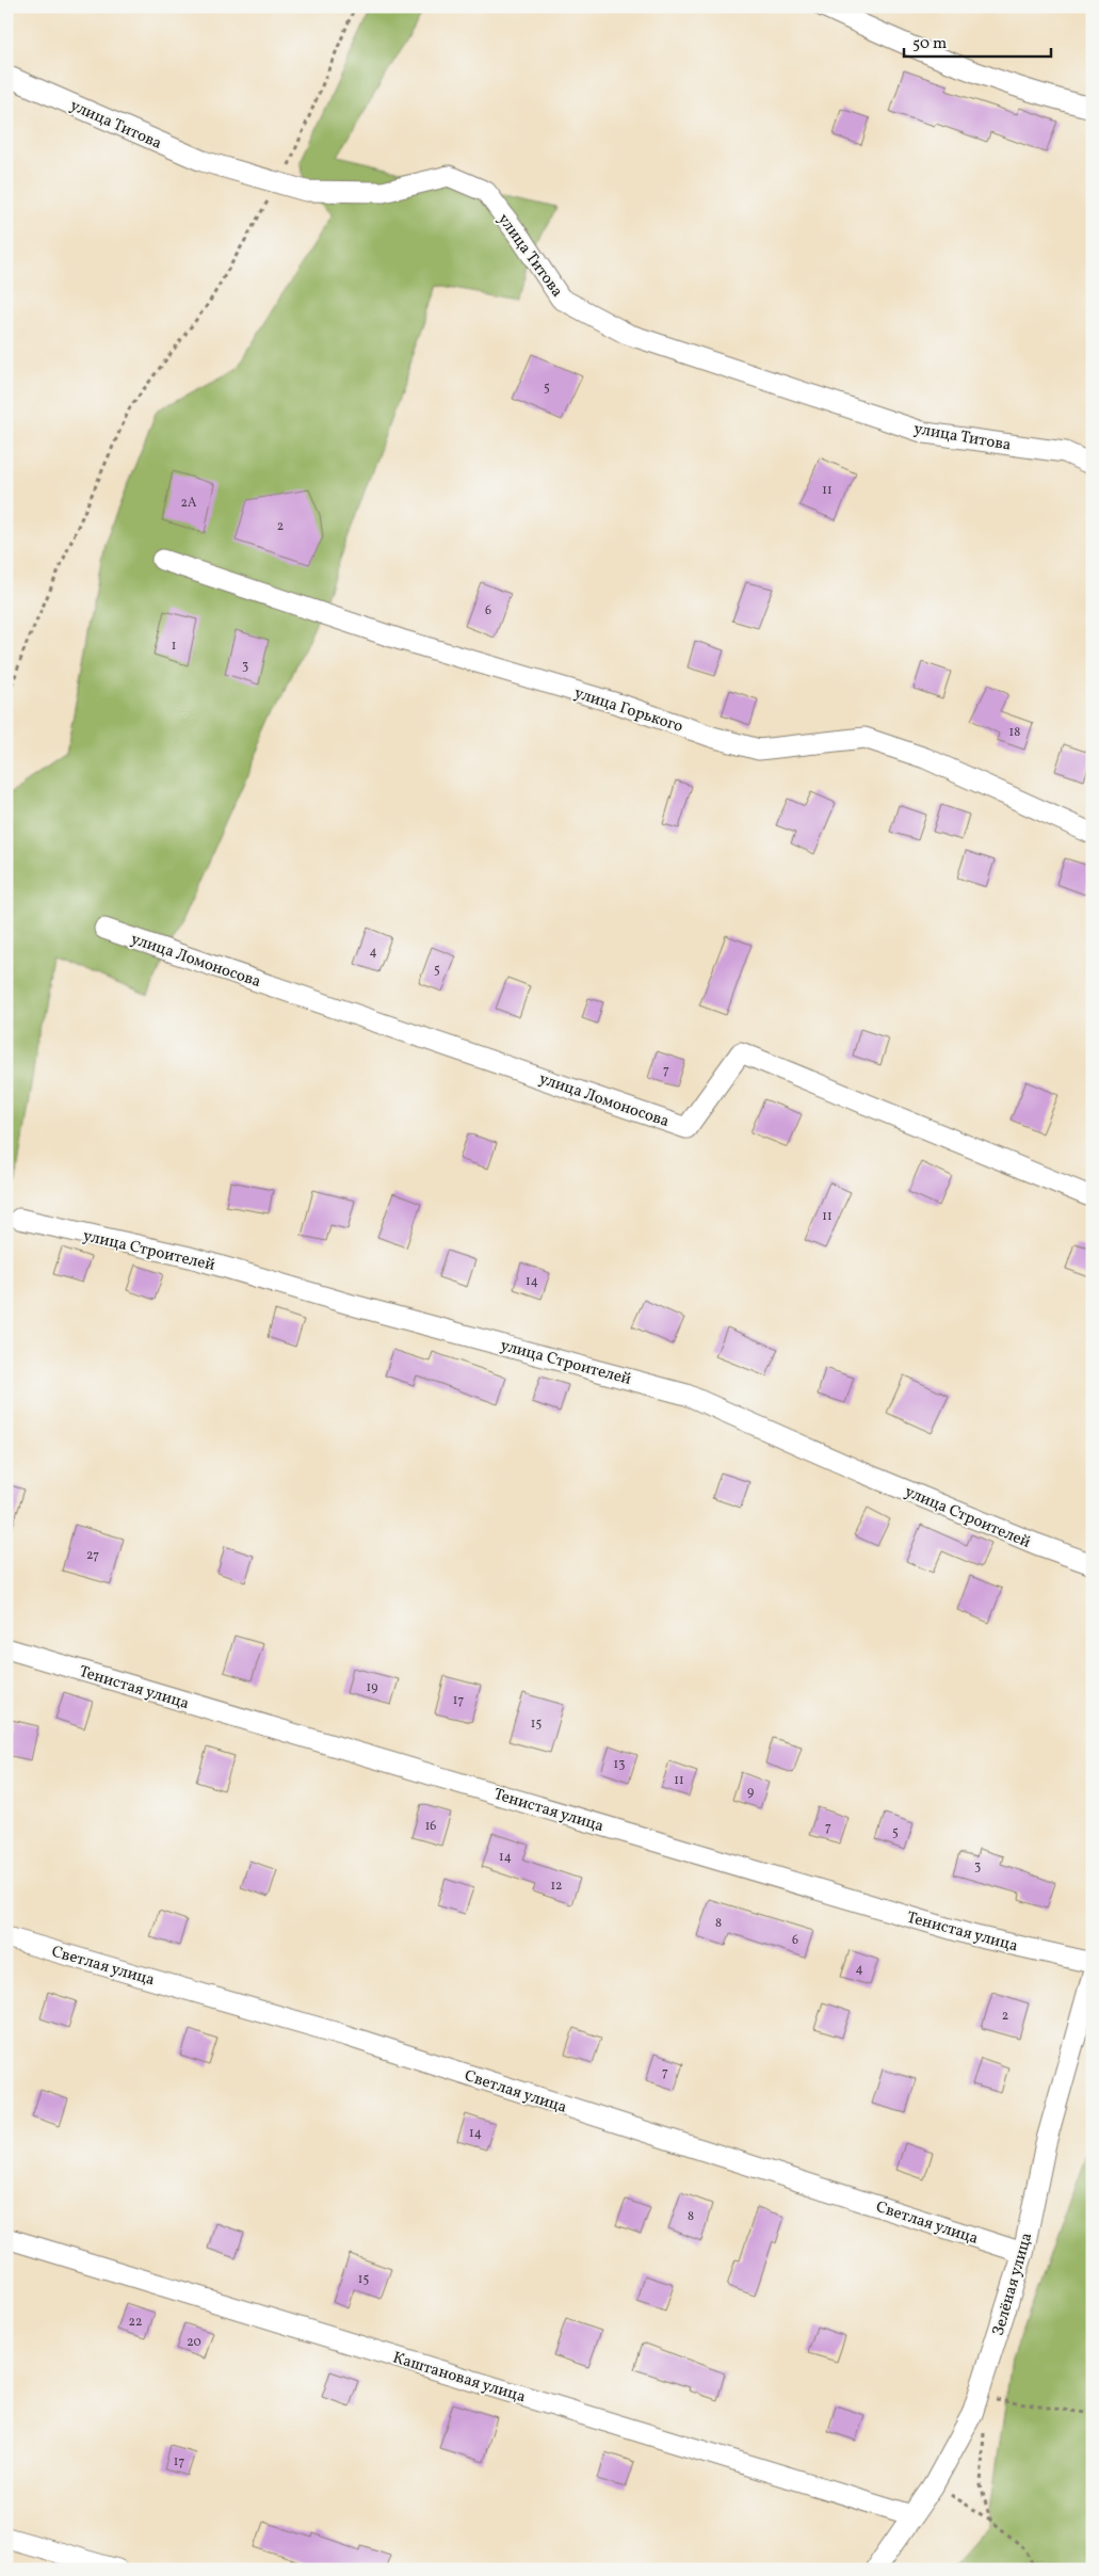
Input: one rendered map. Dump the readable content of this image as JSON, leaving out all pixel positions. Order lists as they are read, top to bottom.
{
  "streets": {
    "street": [
      "улица Титова",
      "улица Горького",
      "улица Ломоносова",
      "улица Строителей",
      "Тенистая улица",
      "Светлая улица",
      "Зелёная улица",
      "Каштановая улица"
    ]
  },
  "crossings": [
    ["Светлая улица", "Зелёная улица"],
    ["Зелёная улица", "Каштановая улица"]
  ],
  "house_numbers": [
    "5",
    "11",
    "2А",
    "2",
    "6",
    "1",
    "3",
    "18",
    "4",
    "5",
    "7",
    "11",
    "14",
    "27",
    "19",
    "17",
    "15",
    "13",
    "11",
    "9",
    "16",
    "7",
    "5",
    "14",
    "3",
    "12",
    "8",
    "6",
    "4",
    "2",
    "7",
    "14",
    "8",
    "15",
    "22",
    "20",
    "17"
  ],
  "scale_bar": "50 m"
}
